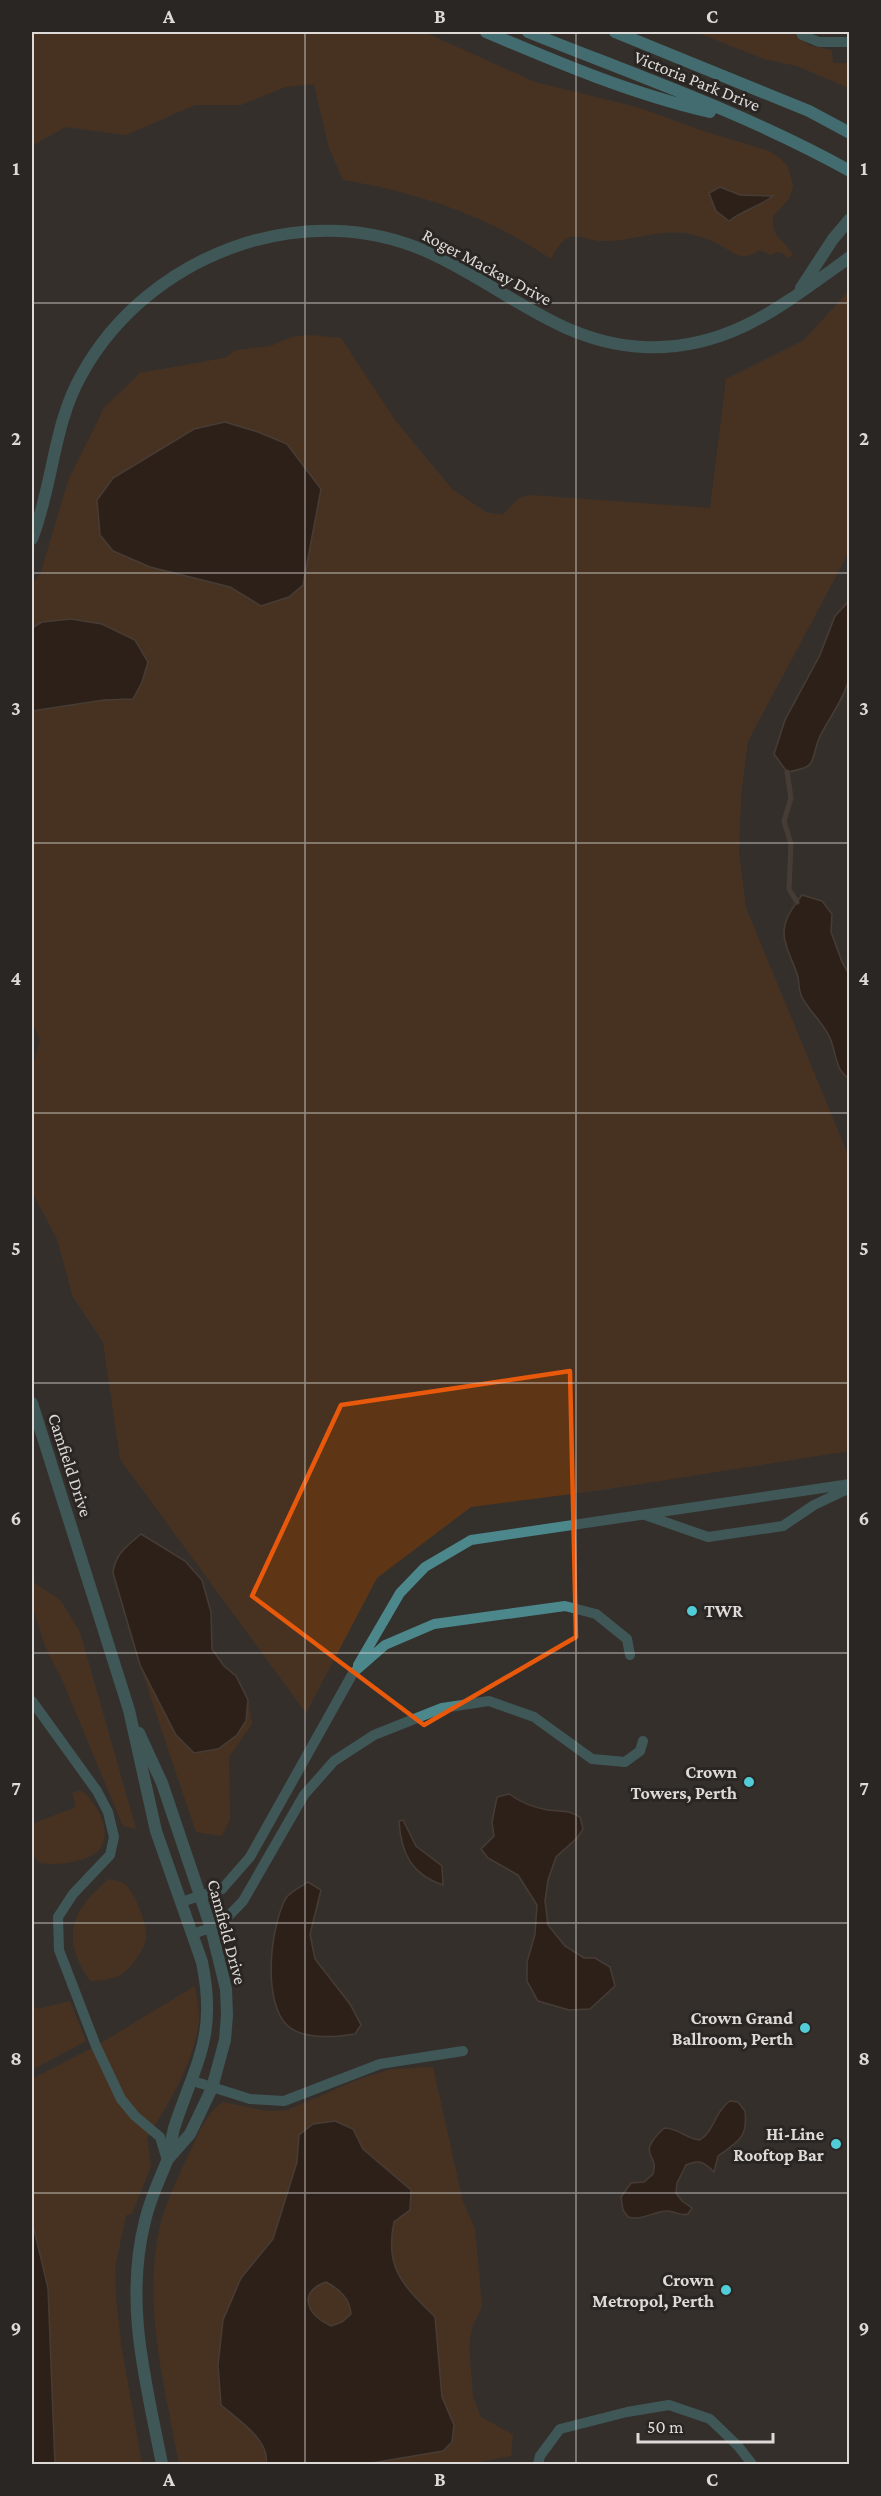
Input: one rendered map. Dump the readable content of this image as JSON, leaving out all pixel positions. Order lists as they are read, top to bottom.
{
  "streets": {
    "street": ["Victoria Park Drive", "Roger Mackay Drive", "Camfield Drive"]
  },
  "places": [
    "TWR",
    "Crown Towers, Perth",
    "Crown Grand Ballroom, Perth",
    "Hi-Line Rooftop Bar",
    "Crown Metropol, Perth"
  ],
  "scale_bar": "50 m",
  "grid": {
    "columns": ["A", "B", "C"],
    "rows": [
      "1",
      "2",
      "3",
      "4",
      "5",
      "6",
      "7",
      "8",
      "9"
    ]
  }
}
